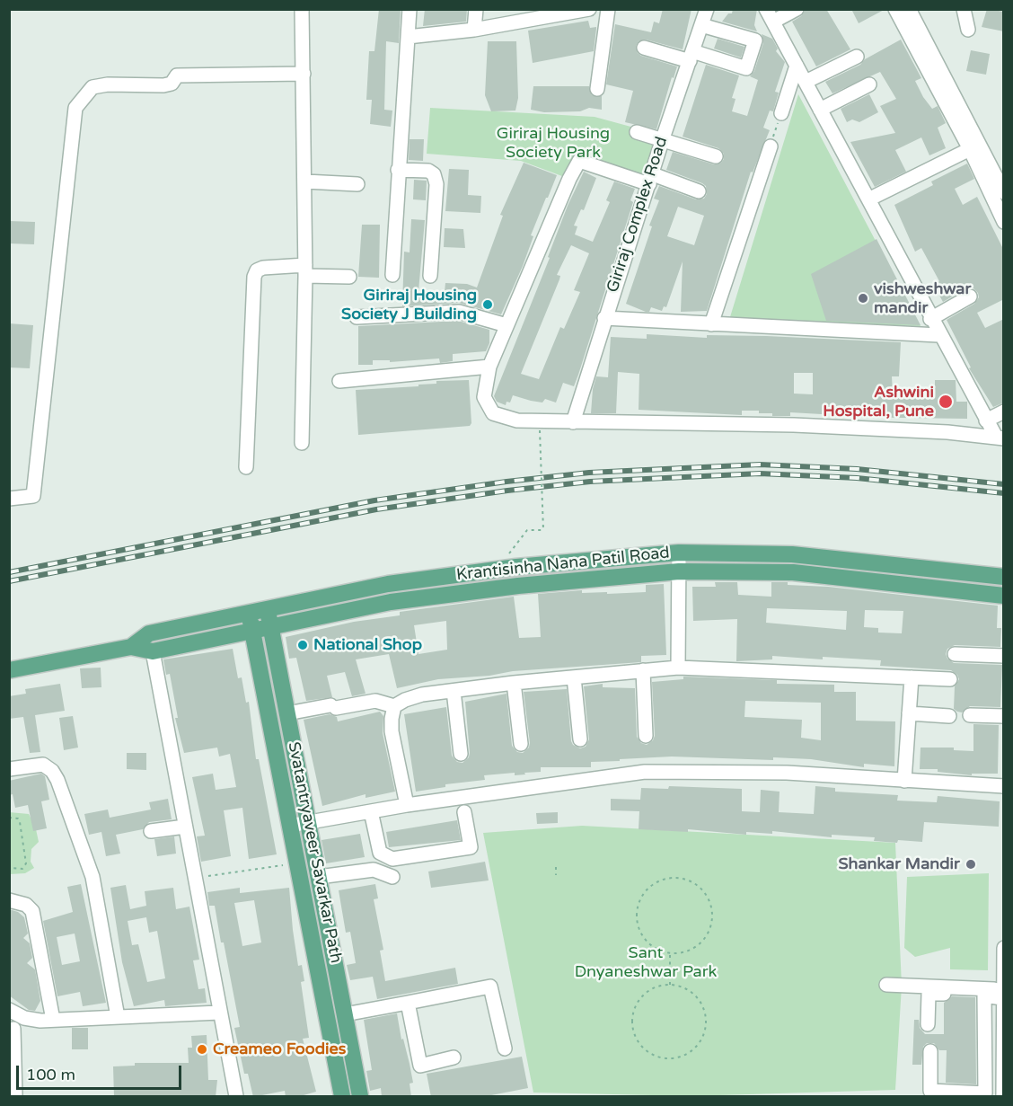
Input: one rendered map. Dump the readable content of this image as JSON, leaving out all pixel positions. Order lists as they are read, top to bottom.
{
  "streets": {
    "main road": ["Krantisinha Nana Patil Road", "Svatantryaveer Savarkar Path"],
    "street": ["Giriraj Complex Road"]
  },
  "crossings": [
    ["Krantisinha Nana Patil Road", "Svatantryaveer Savarkar Path"]
  ],
  "parks": ["Giriraj Housing Society Park", "Sant Dnyaneshwar Park"],
  "places": [
    "vishweshwar mandir",
    "Giriraj Housing Society J Building",
    "Ashwini Hospital, Pune",
    "National Shop",
    "Shankar Mandir",
    "Creameo Foodies"
  ],
  "scale_bar": "100 m"
}
